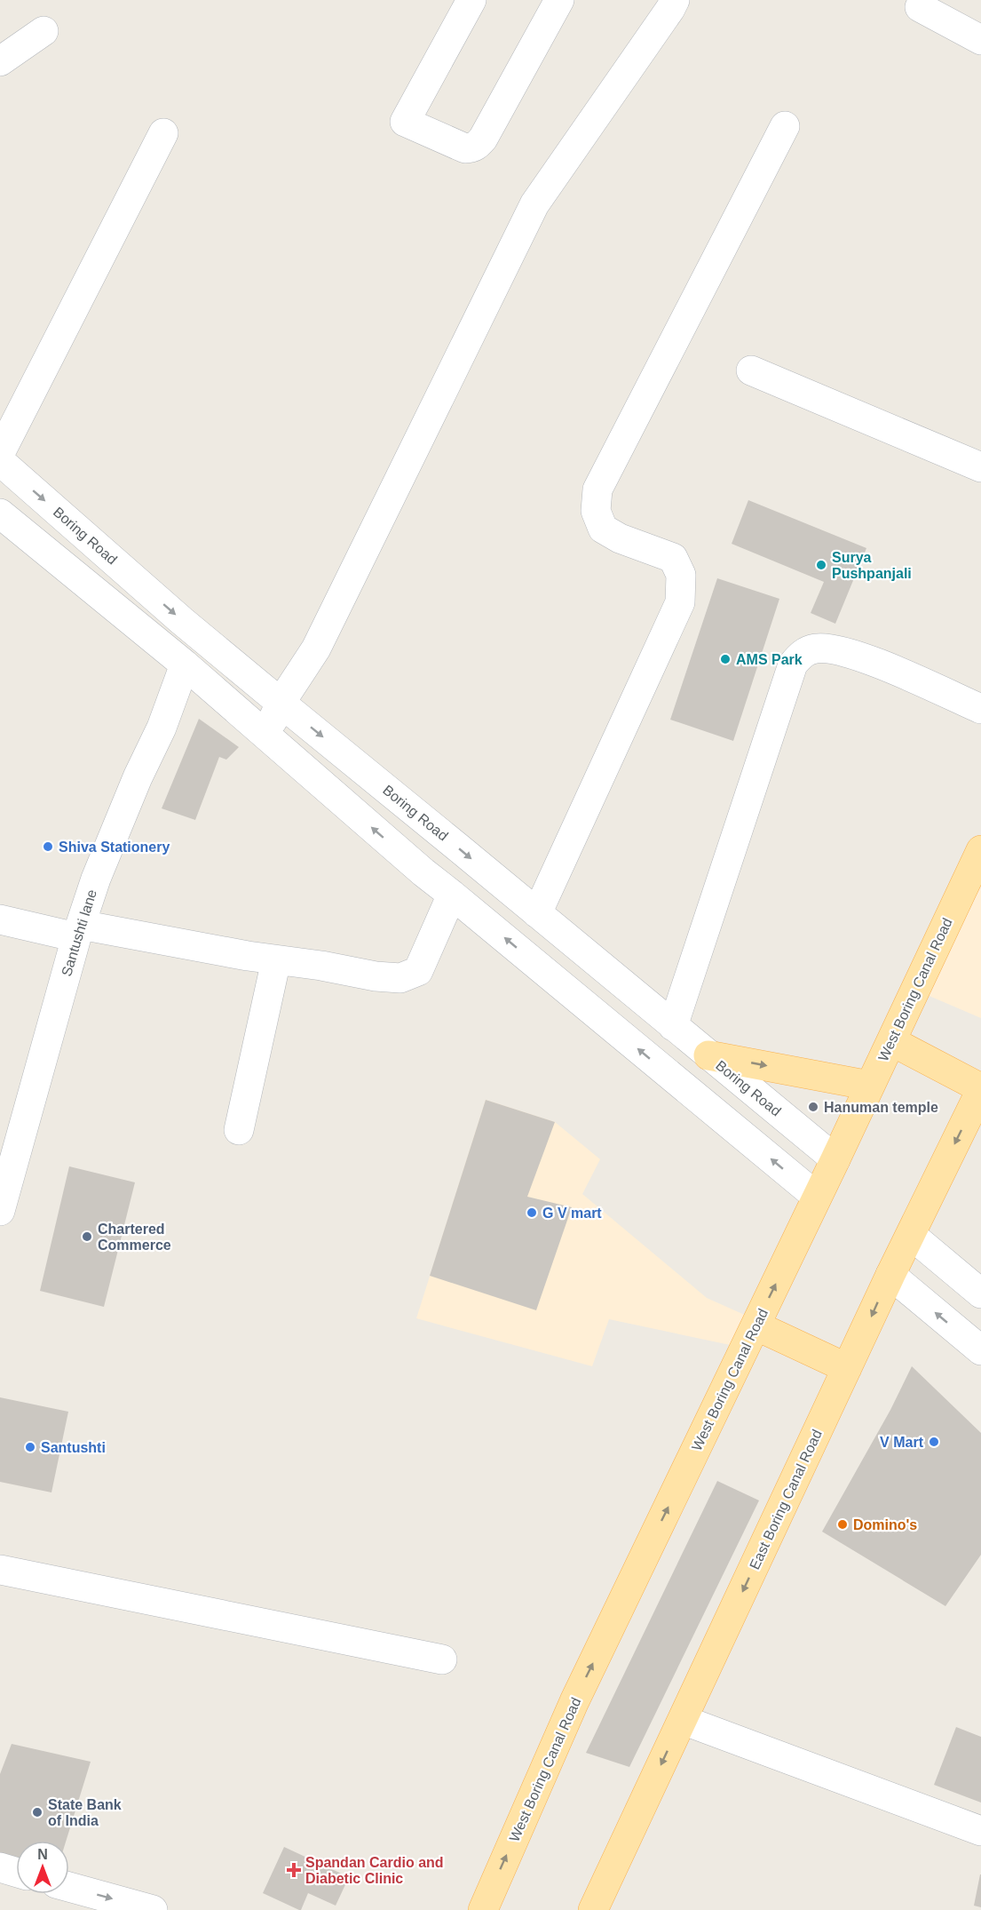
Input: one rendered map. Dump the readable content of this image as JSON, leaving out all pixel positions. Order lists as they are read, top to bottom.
{
  "streets": {
    "main road": ["West Boring Canal Road", "East Boring Canal Road"],
    "street": ["Boring Road", "Santushti lane"]
  },
  "crossings": [
    ["Boring Road", "West Boring Canal Road"]
  ],
  "one_way": ["West Boring Canal Road", "East Boring Canal Road"],
  "places": {
    "other": [
      "Surya Pushpanjali",
      "AMS Park",
      "Shiva Stationery",
      "Hanuman temple",
      "G V mart",
      "Chartered Commerce",
      "V Mart",
      "Santushti",
      "Domino's",
      "State Bank of India"
    ],
    "health": ["Spandan Cardio and Diabetic Clinic"]
  },
  "north": "top"
}
